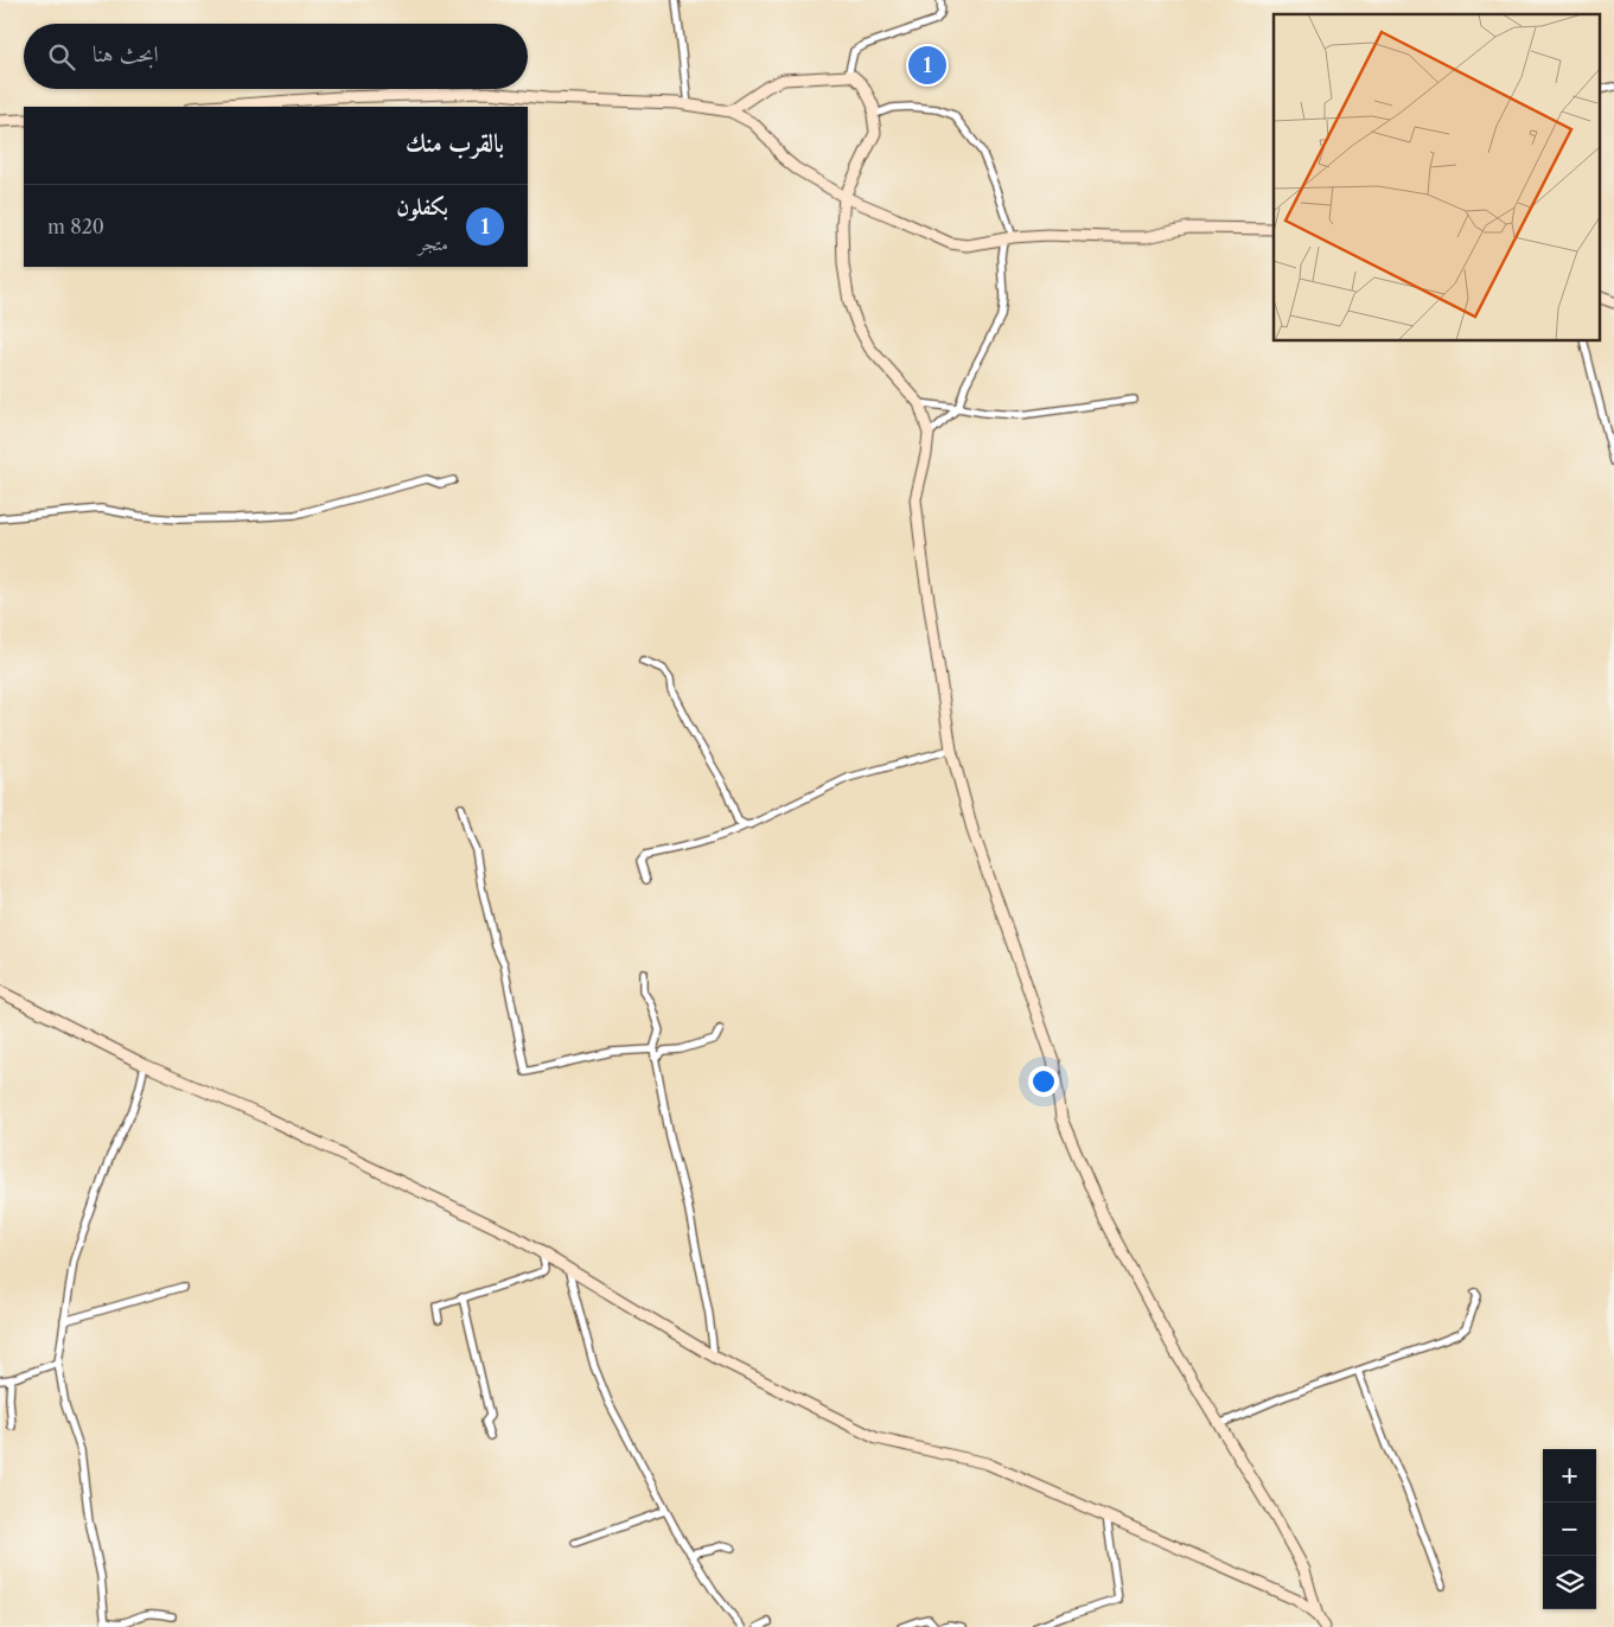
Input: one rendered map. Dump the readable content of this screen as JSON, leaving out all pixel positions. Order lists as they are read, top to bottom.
{
  "page": {
    "search": "ابحث هنا",
    "pins": "1",
    "heading": "بالقرب منك",
    "list": [
      {
        "mark": "1",
        "name": "بكفلون",
        "note": "متجر",
        "value": "820 m"
      }
    ],
    "map_buttons": ["+", "−"]
  }
}
